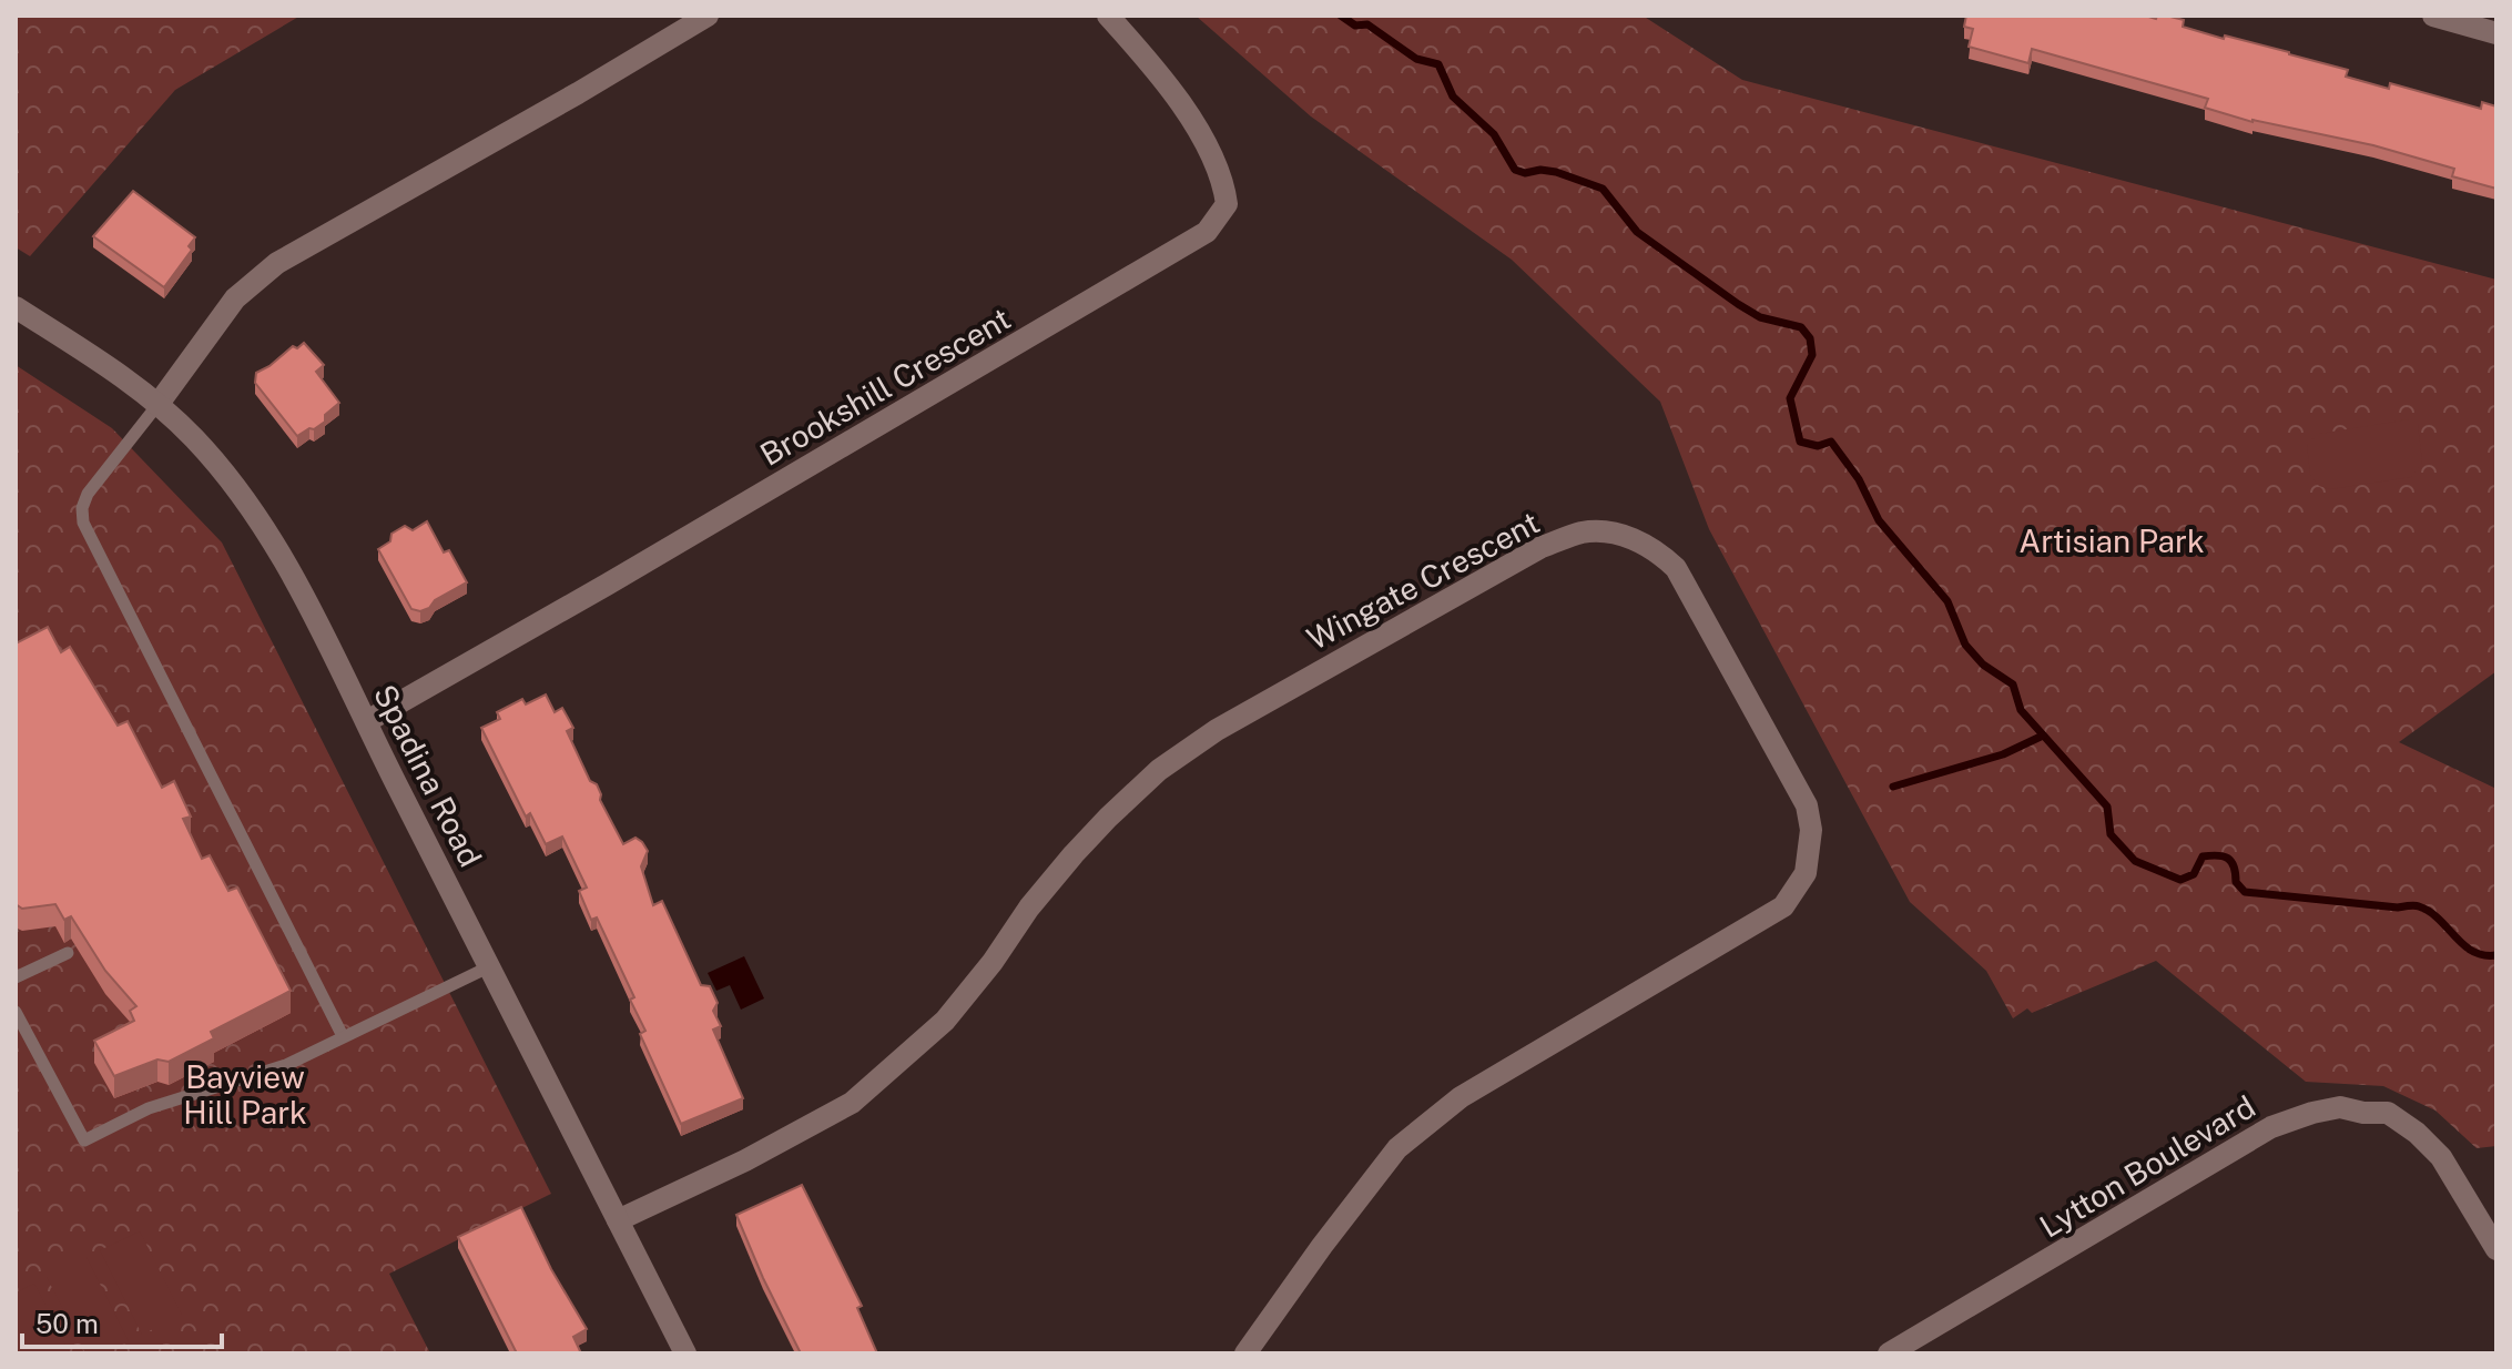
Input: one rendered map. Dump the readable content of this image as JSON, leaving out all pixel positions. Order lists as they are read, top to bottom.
{
  "streets": {
    "street": [
      "Brookshill Crescent",
      "Wingate Crescent",
      "Spadina Road",
      "Lytton Boulevard"
    ]
  },
  "crossings": [
    ["Brookshill Crescent", "Spadina Road"],
    ["Wingate Crescent", "Spadina Road"]
  ],
  "parks": ["Artisian Park", "Bayview Hill Park"],
  "scale_bar": "50 m"
}
